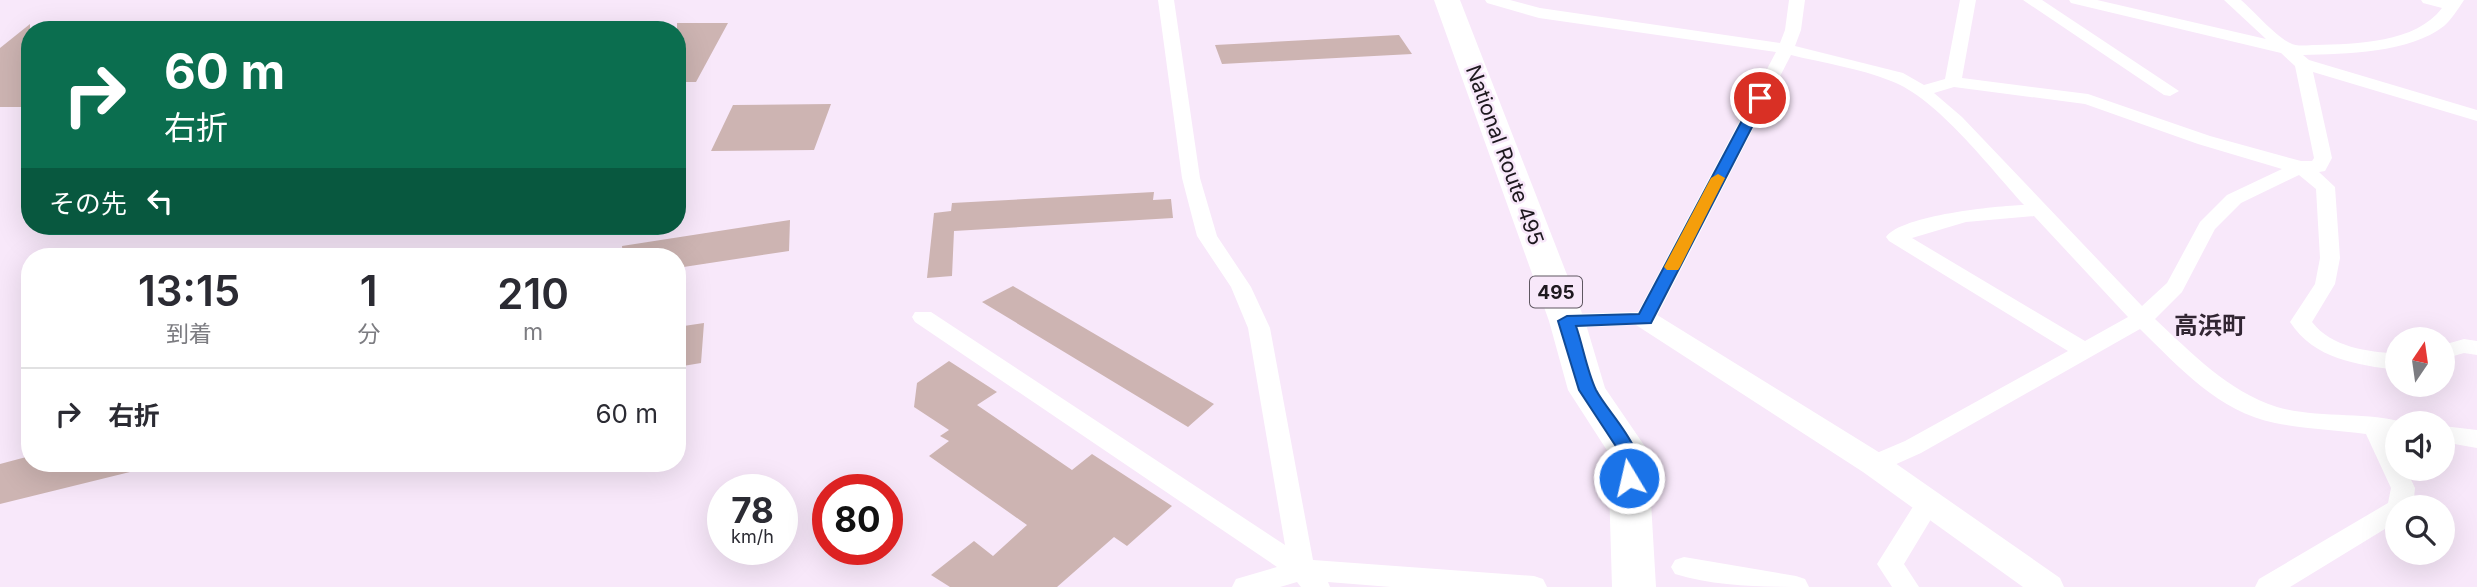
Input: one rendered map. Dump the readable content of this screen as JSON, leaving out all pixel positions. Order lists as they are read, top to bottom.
{
  "streets": {
    "highway": ["National Route 495", "495"]
  },
  "districts": ["高浜町"],
  "north": "top",
  "page": {
    "turn": ["60 m", "右折"],
    "then": "その先",
    "eta": [
      "13:15",
      "到着",
      "1",
      "分",
      "210",
      "m"
    ],
    "list": [
      {
        "name": "右折",
        "value": "60 m"
      }
    ],
    "speed": "78 km/h",
    "limit": "80"
  }
}
